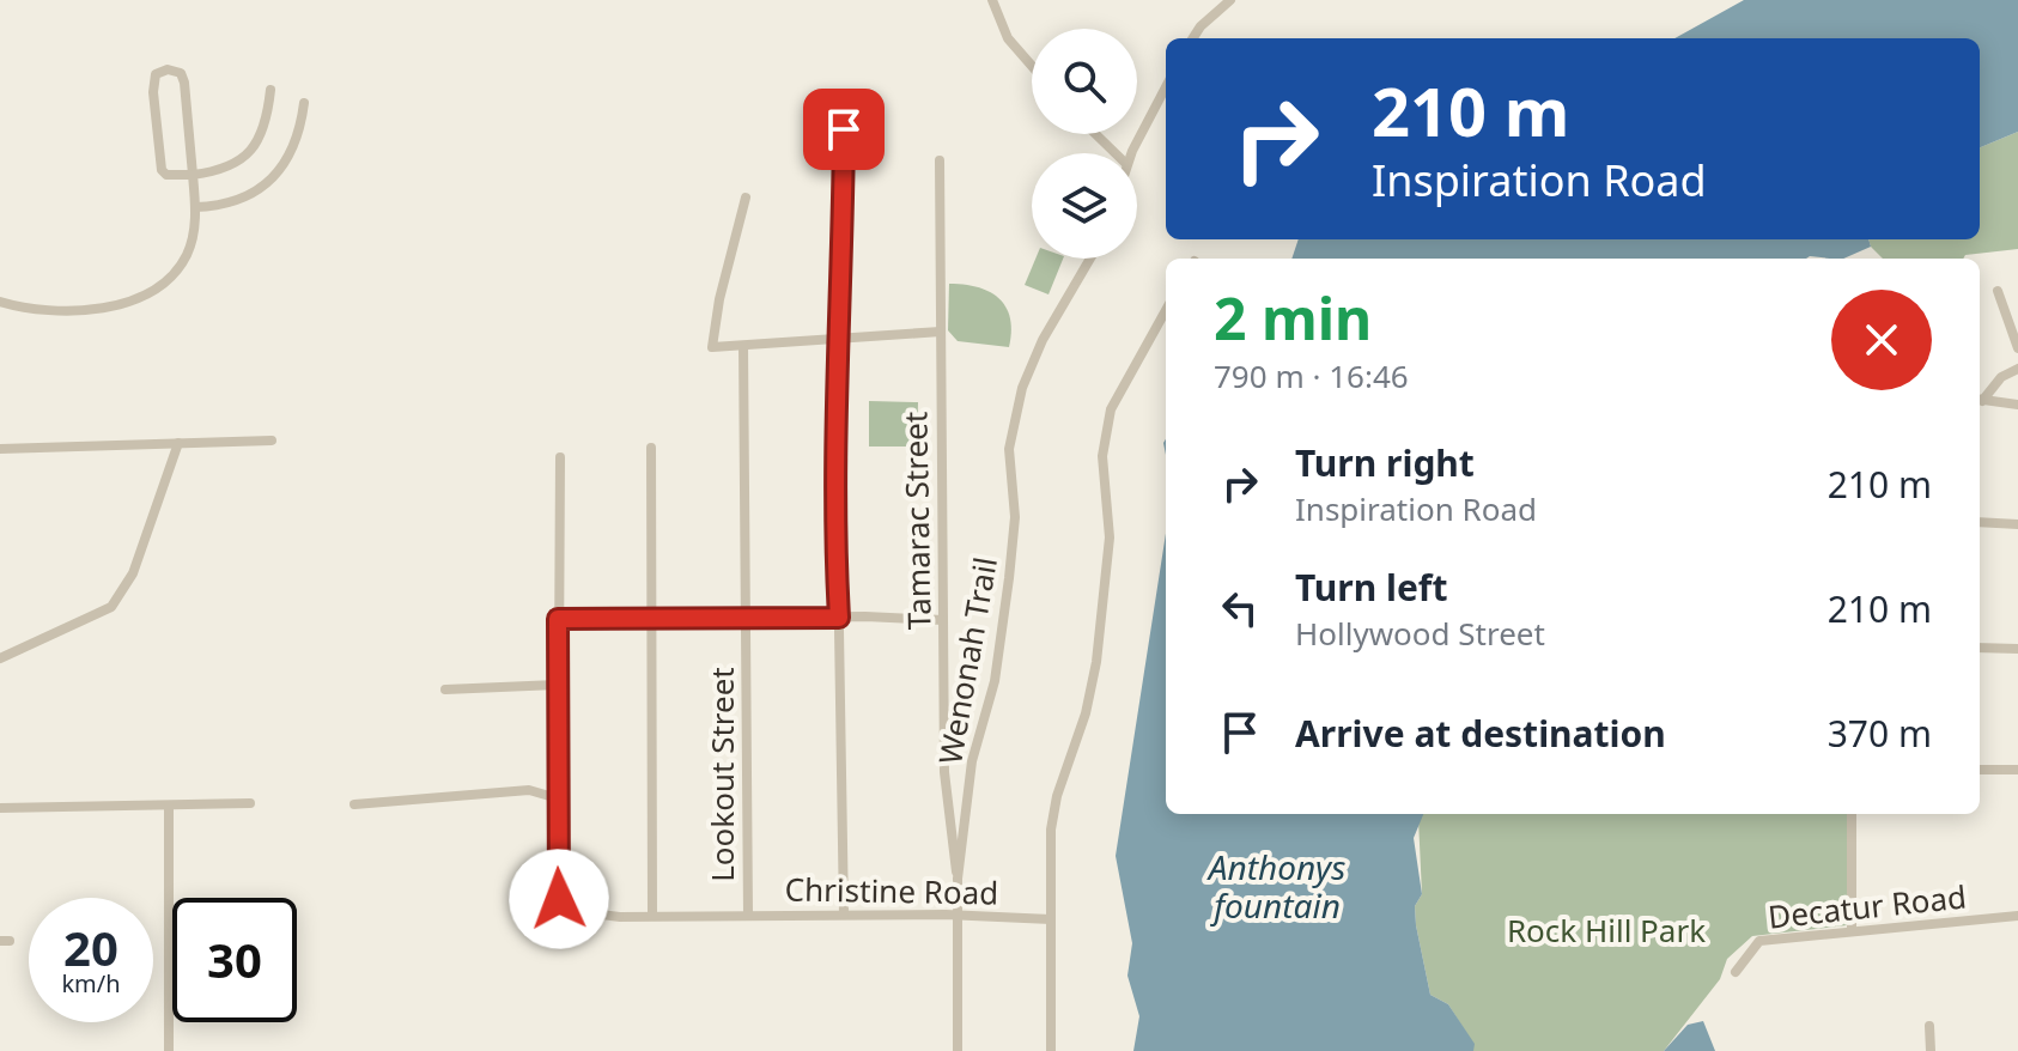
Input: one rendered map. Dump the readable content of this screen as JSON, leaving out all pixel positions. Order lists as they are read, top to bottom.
{
  "streets": {
    "street": [
      "Tamarac Street",
      "Wenonah Trail",
      "Lookout Street",
      "Christine Road",
      "Decatur Road"
    ]
  },
  "crossings": [
    ["Tamarac Street", "Wenonah Trail"],
    ["Wenonah Trail", "Christine Road"],
    ["Lookout Street", "Christine Road"]
  ],
  "water": ["Anthonys fountain"],
  "parks": ["Rock Hill Park"],
  "page": {
    "turn": ["210 m", "Inspiration Road"],
    "heading": ["2 min", "790 m · 16:46"],
    "list": [
      {
        "name": "Turn right",
        "note": "Inspiration Road",
        "value": "210 m"
      },
      {
        "name": "Turn left",
        "note": "Hollywood Street",
        "value": "210 m"
      },
      {
        "name": "Arrive at destination",
        "value": "370 m"
      }
    ],
    "speed": "20 km/h",
    "limit": "30"
  }
}
